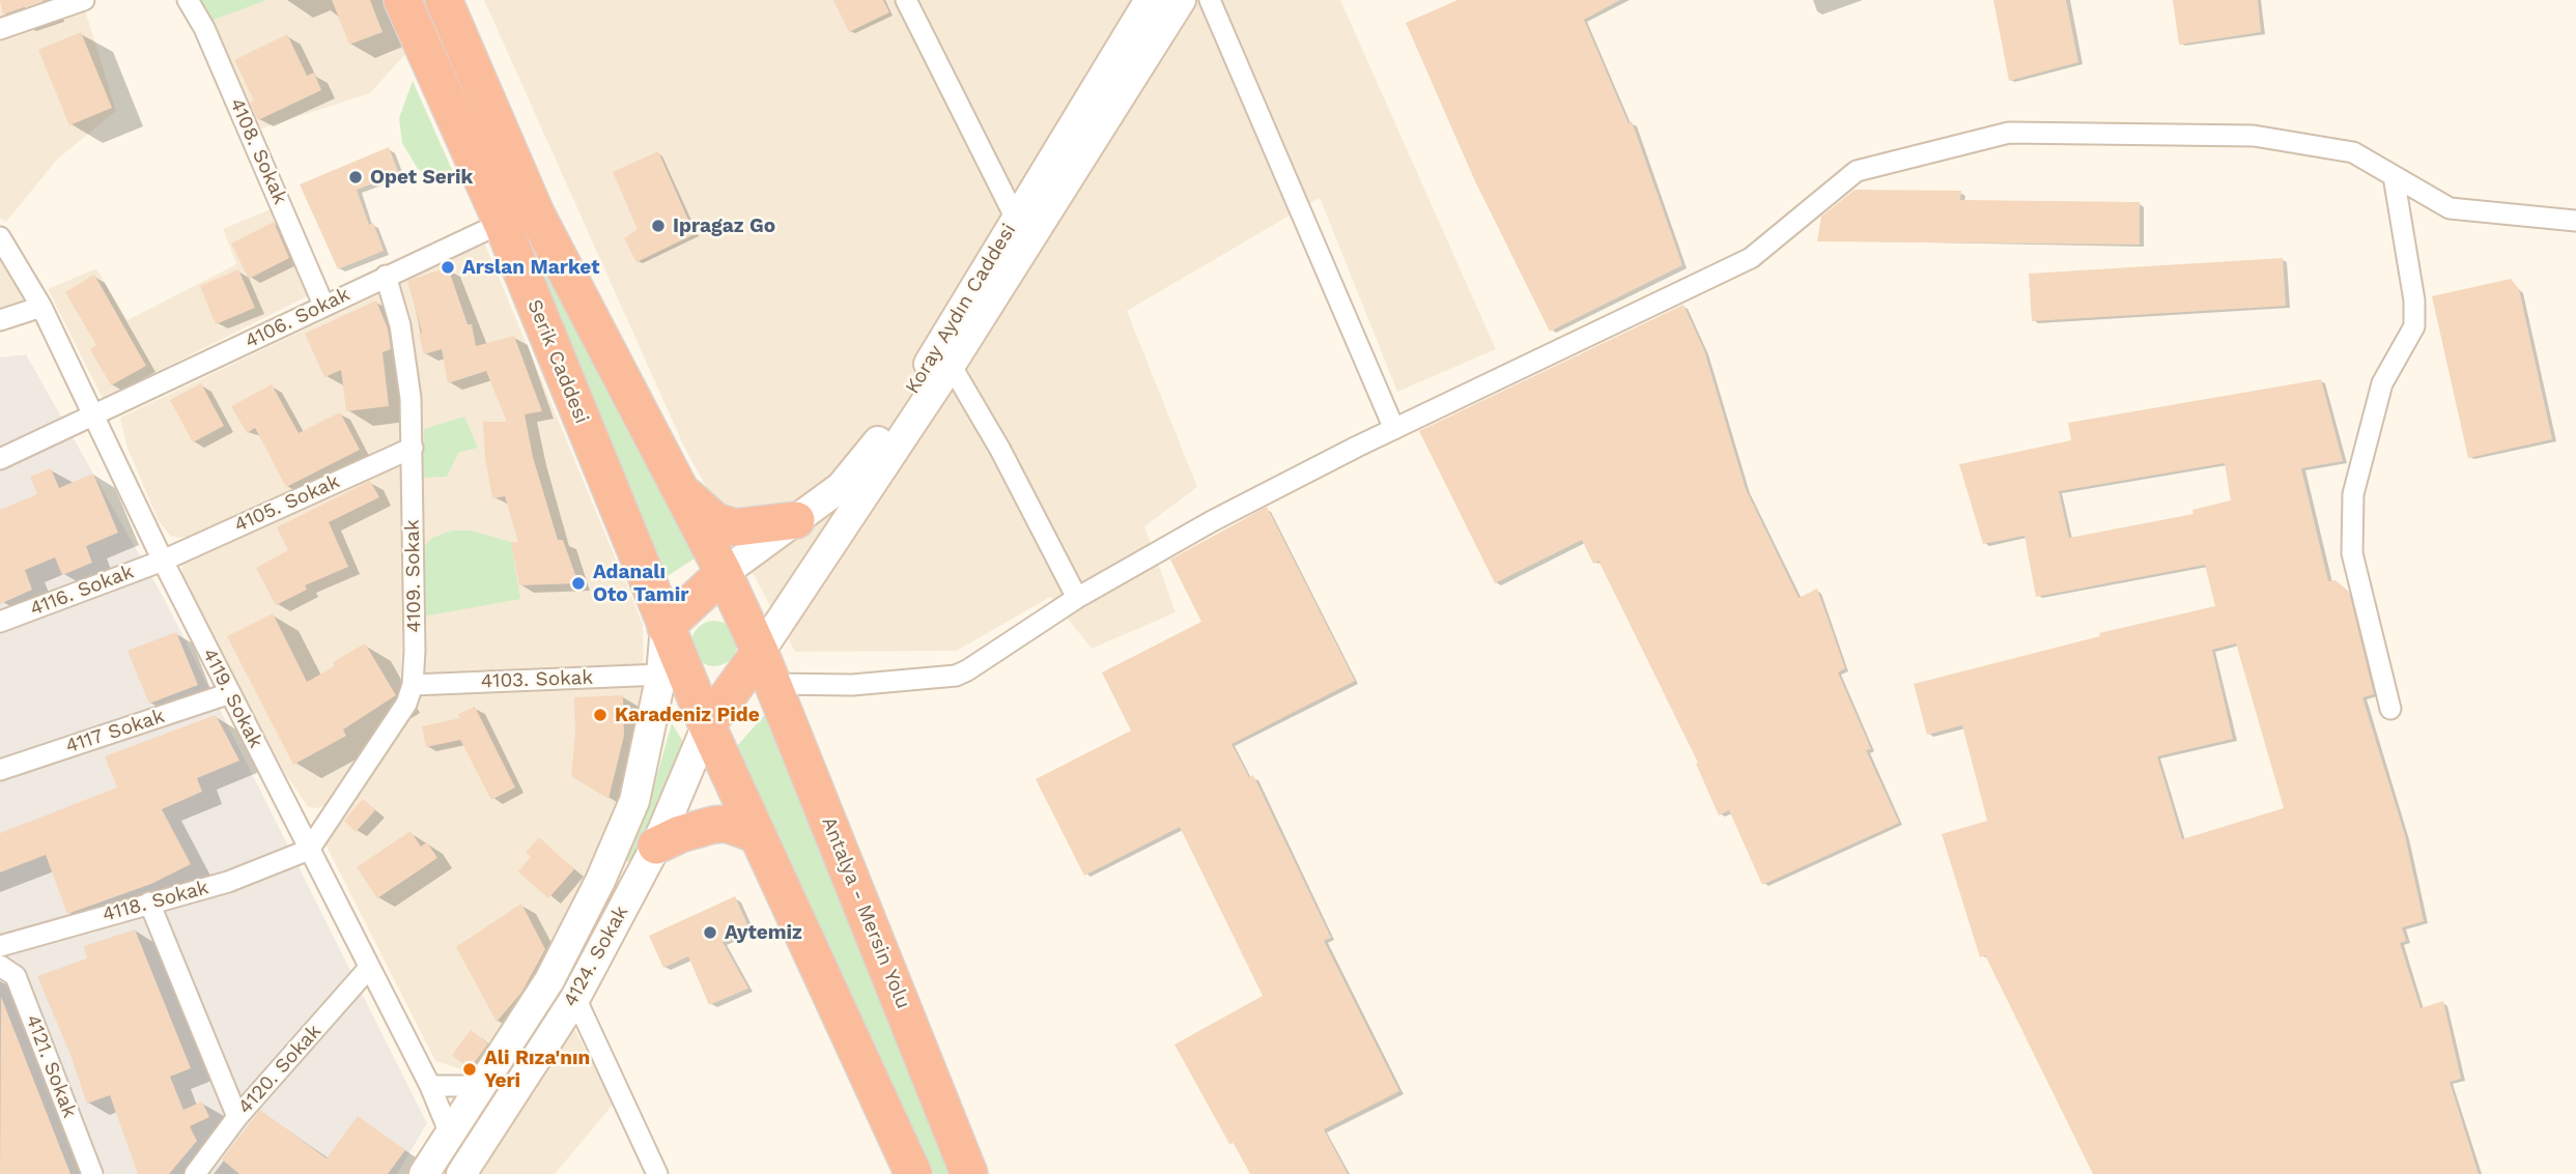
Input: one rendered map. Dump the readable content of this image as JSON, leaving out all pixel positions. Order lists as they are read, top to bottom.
{
  "streets": {
    "highway": ["Serik Caddesi", "Antalya - Mersin Yolu"],
    "main road": ["Koray Aydın Caddesi", "4124. Sokak"],
    "street": [
      "4108. Sokak",
      "4106. Sokak",
      "4105. Sokak",
      "4109. Sokak",
      "4116. Sokak",
      "4103. Sokak",
      "4119. Sokak",
      "4117 Sokak",
      "4118. Sokak",
      "4121. Sokak",
      "4120. Sokak"
    ]
  },
  "crossings": [
    ["4108. Sokak", "4106. Sokak"],
    ["4106. Sokak", "Serik Caddesi"],
    ["4106. Sokak", "4109. Sokak"],
    ["4106. Sokak", "4119. Sokak"],
    ["Serik Caddesi", "4124. Sokak"],
    ["4105. Sokak", "4109. Sokak"],
    ["4105. Sokak", "4116. Sokak"],
    ["4105. Sokak", "4119. Sokak"],
    ["4109. Sokak", "4103. Sokak"],
    ["4109. Sokak", "4119. Sokak"],
    ["4109. Sokak", "4118. Sokak"],
    ["4116. Sokak", "4119. Sokak"],
    ["4119. Sokak", "4117 Sokak"],
    ["4119. Sokak", "4118. Sokak"],
    ["4119. Sokak", "4120. Sokak"]
  ],
  "places": [
    "Opet Serik",
    "Ipragaz Go",
    "Arslan Market",
    "Adanalı Oto Tamir",
    "Karadeniz Pide",
    "Aytemiz",
    "Ali Rıza'nın Yeri"
  ]
}
